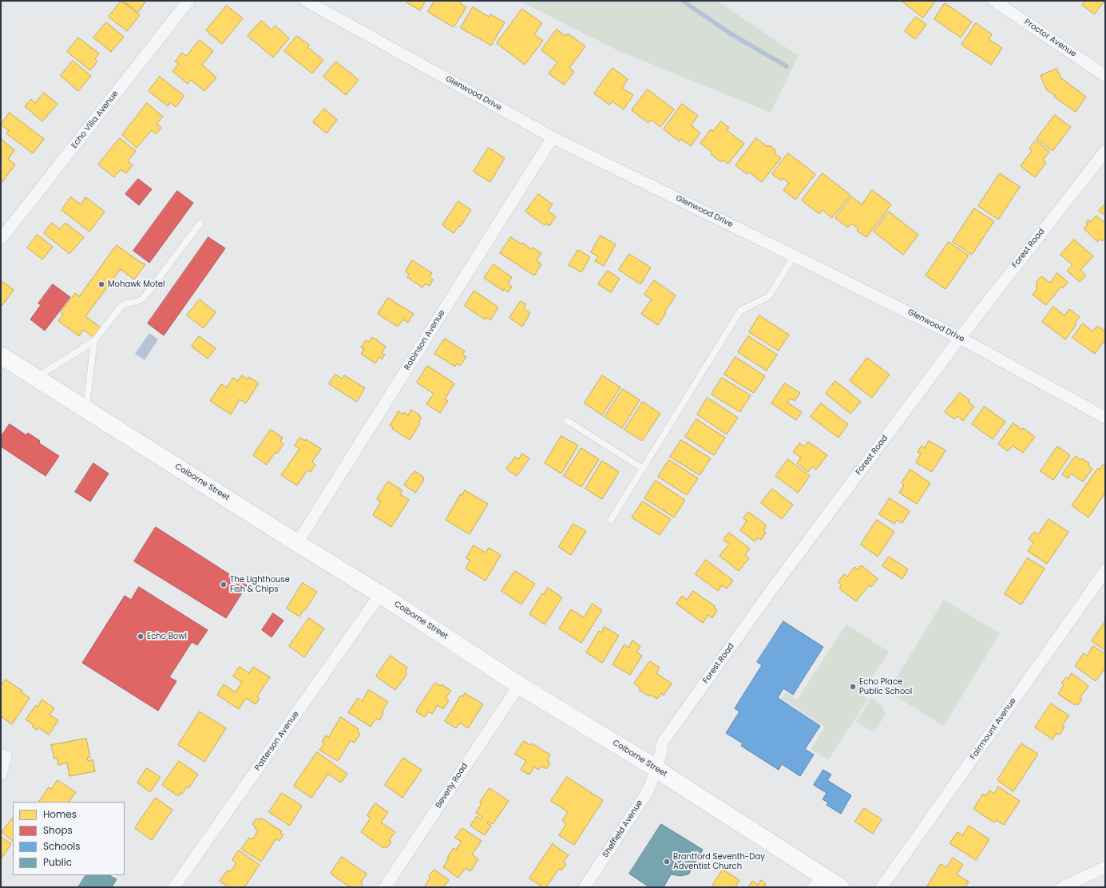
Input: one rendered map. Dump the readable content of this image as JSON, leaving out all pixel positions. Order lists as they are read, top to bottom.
{
  "streets": {
    "main road": ["Colborne Street"],
    "street": [
      "Proctor Avenue",
      "Glenwood Drive",
      "Echo Villa Avenue",
      "Forest Road",
      "Robinson Avenue",
      "Fairmount Avenue",
      "Patterson Avenue",
      "Beverly Road",
      "Sheffield Avenue"
    ]
  },
  "crossings": [
    ["Glenwood Drive", "Forest Road"],
    ["Glenwood Drive", "Robinson Avenue"],
    ["Forest Road", "Colborne Street"],
    ["Forest Road", "Sheffield Avenue"],
    ["Robinson Avenue", "Colborne Street"],
    ["Colborne Street", "Patterson Avenue"],
    ["Colborne Street", "Beverly Road"],
    ["Colborne Street", "Sheffield Avenue"]
  ],
  "places": [
    "Mohawk Motel",
    "The Lighthouse Fish & Chips",
    "Echo Bowl",
    "Echo Place Public School",
    "Brantford Seventh-Day Adventist Church"
  ],
  "legend": [
    "Homes",
    "Shops",
    "Schools",
    "Public"
  ]
}
